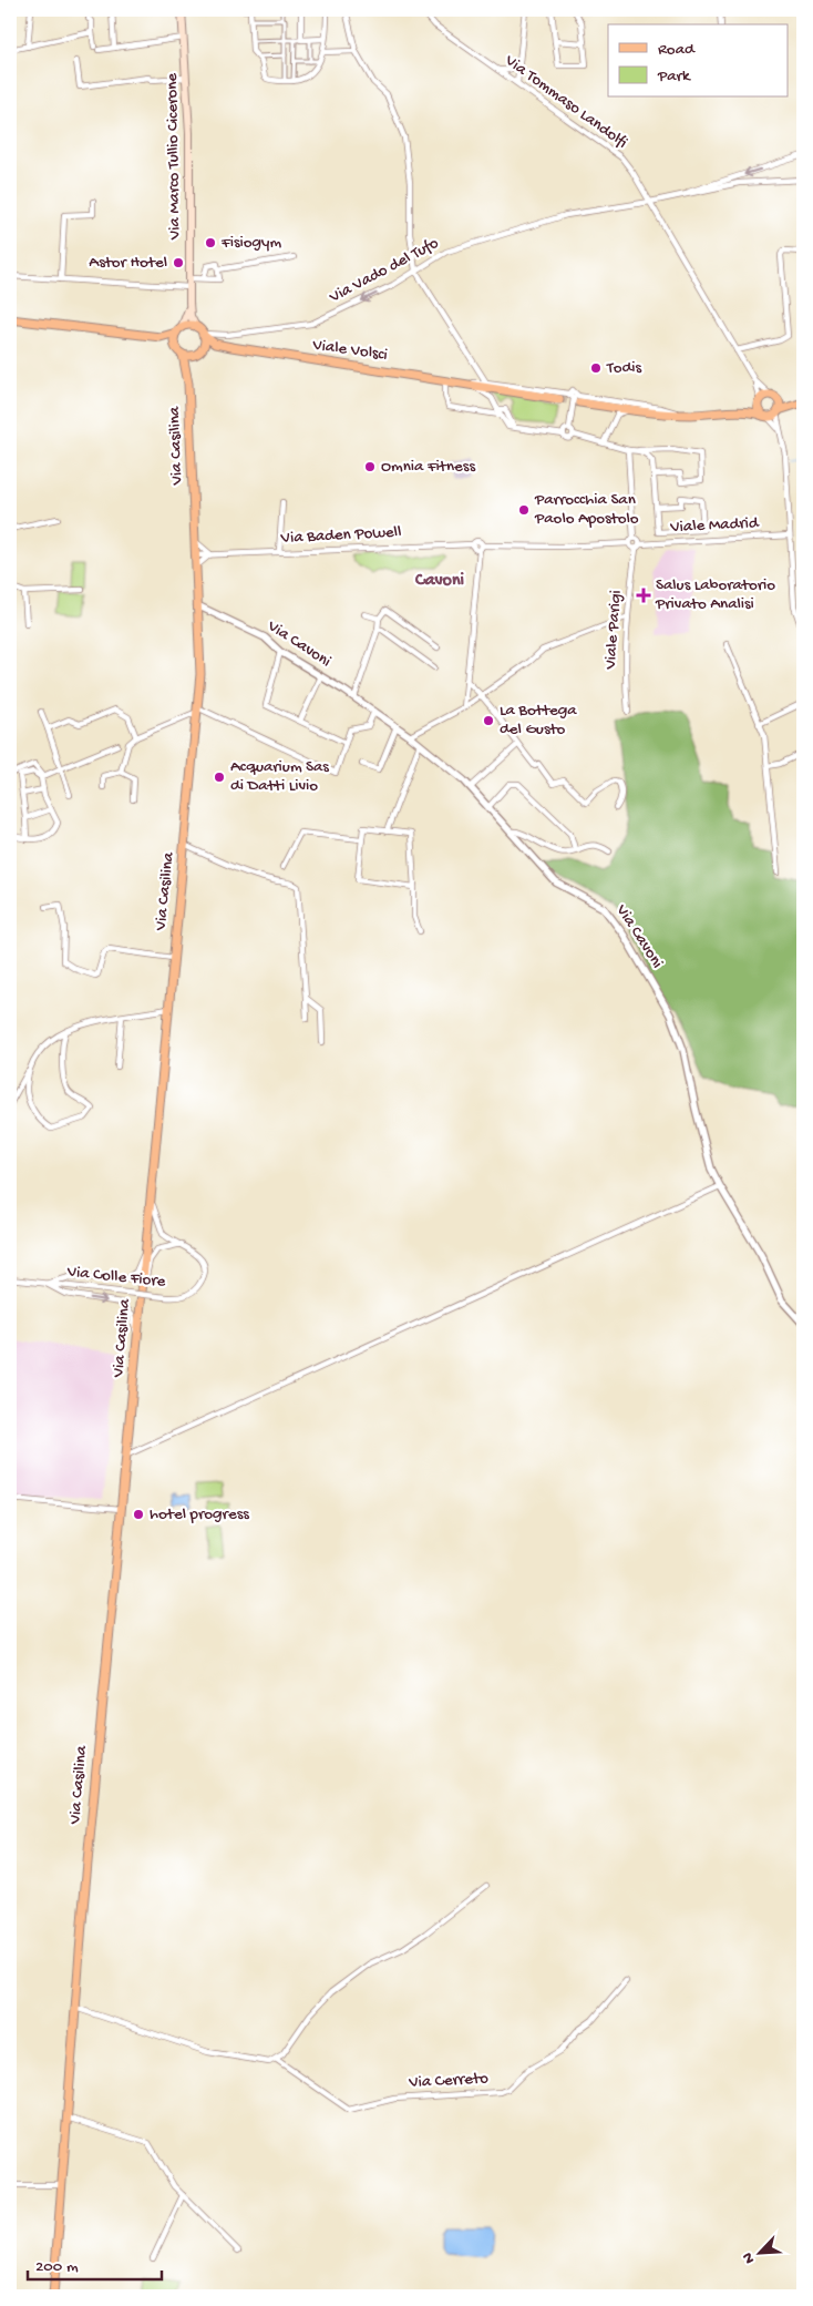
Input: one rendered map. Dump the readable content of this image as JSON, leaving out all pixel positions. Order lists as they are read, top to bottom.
{
  "streets": {
    "main road": ["Via Marco Tullio Cicerone", "Viale Volsci", "Via Casilina"],
    "street": [
      "Via Tommaso Landolfi",
      "Via Vado del Tufo",
      "Viale Madrid",
      "Via Baden Powell",
      "Viale Parigi",
      "Via Cavoni",
      "Via Colle Fiore",
      "Via Cerreto"
    ]
  },
  "crossings": [
    ["Via Tommaso Landolfi", "Via Vado del Tufo"],
    ["Via Marco Tullio Cicerone", "Via Vado del Tufo"],
    ["Via Marco Tullio Cicerone", "Viale Volsci"],
    ["Via Marco Tullio Cicerone", "Via Casilina"],
    ["Via Vado del Tufo", "Viale Volsci"],
    ["Via Vado del Tufo", "Via Casilina"],
    ["Viale Volsci", "Via Casilina"],
    ["Via Casilina", "Via Baden Powell"],
    ["Via Casilina", "Via Cavoni"],
    ["Via Casilina", "Via Colle Fiore"]
  ],
  "districts": ["Cavoni"],
  "places": {
    "other": [
      "Fisiogym",
      "Astor Hotel",
      "Todis",
      "Omnia Fitness",
      "Parrocchia San Paolo Apostolo",
      "La Bottega del Gusto",
      "Acquarium Sas di Datti Livio",
      "hotel progress"
    ],
    "health": ["Salus Laboratorio Privato Analisi"]
  },
  "legend": ["Road", "Park"],
  "scale_bar": "200 m",
  "north": "bottom left"
}
